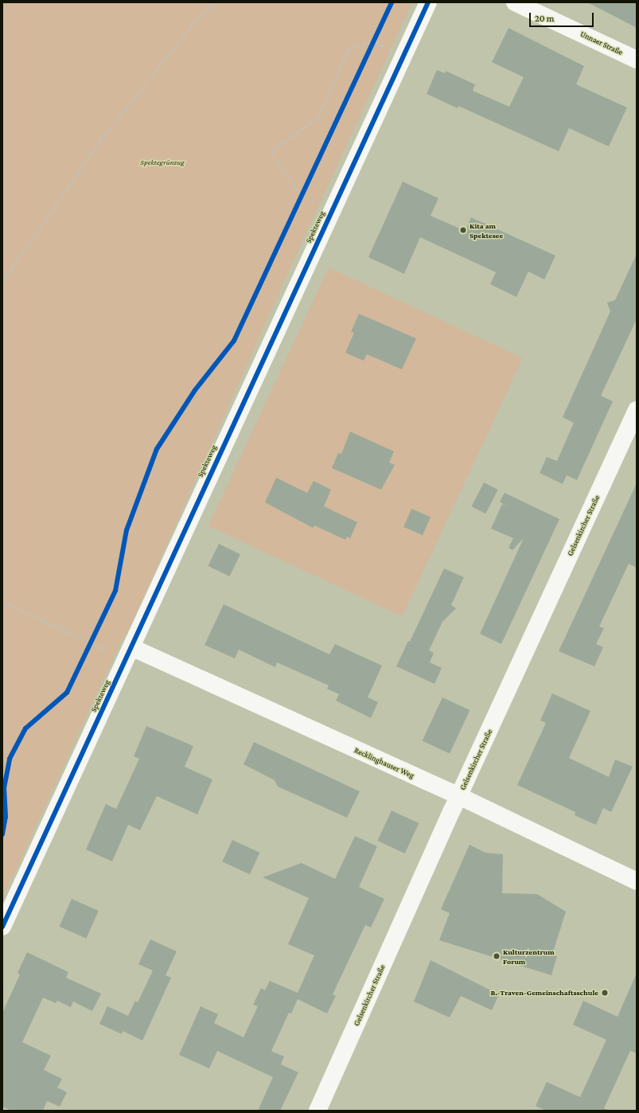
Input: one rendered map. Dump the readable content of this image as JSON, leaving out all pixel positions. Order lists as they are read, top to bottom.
{
  "streets": {
    "street": [
      "Unnaer Straße",
      "Spekteweg",
      "Gelsenkircher Straße",
      "Recklinghauser Weg"
    ]
  },
  "crossings": [
    ["Spekteweg", "Recklinghauser Weg"],
    ["Gelsenkircher Straße", "Recklinghauser Weg"]
  ],
  "parks": ["Spektegrünzug"],
  "places": ["Kita am Spektesee", "Kulturzentrum Forum", "B.-Traven-Gemeinschaftsschule"],
  "scale_bar": "20 m"
}
